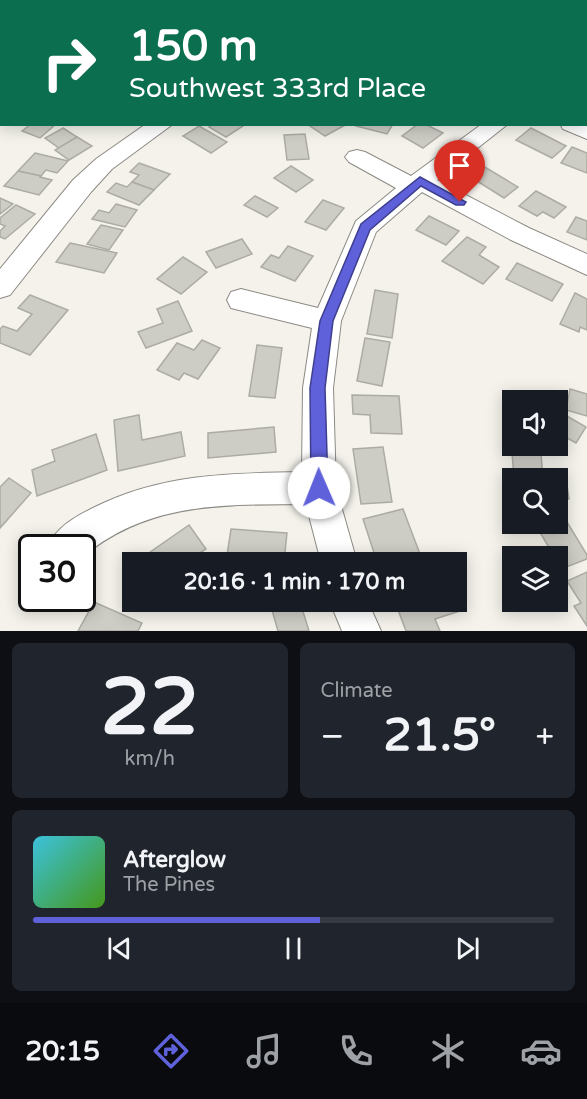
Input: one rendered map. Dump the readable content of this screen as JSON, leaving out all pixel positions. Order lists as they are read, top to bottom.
{
  "page": {
    "turn": ["150 m", "Southwest 333rd Place"],
    "limit": "30",
    "trip": "20:16 · 1 min · 170 m",
    "tile": [
      ["22", "km/h"],
      "Climate"
    ],
    "heat": ["−", "21.5°", "+"],
    "song": ["Afterglow", "The Pines"],
    "tabs": "20:15"
  }
}
